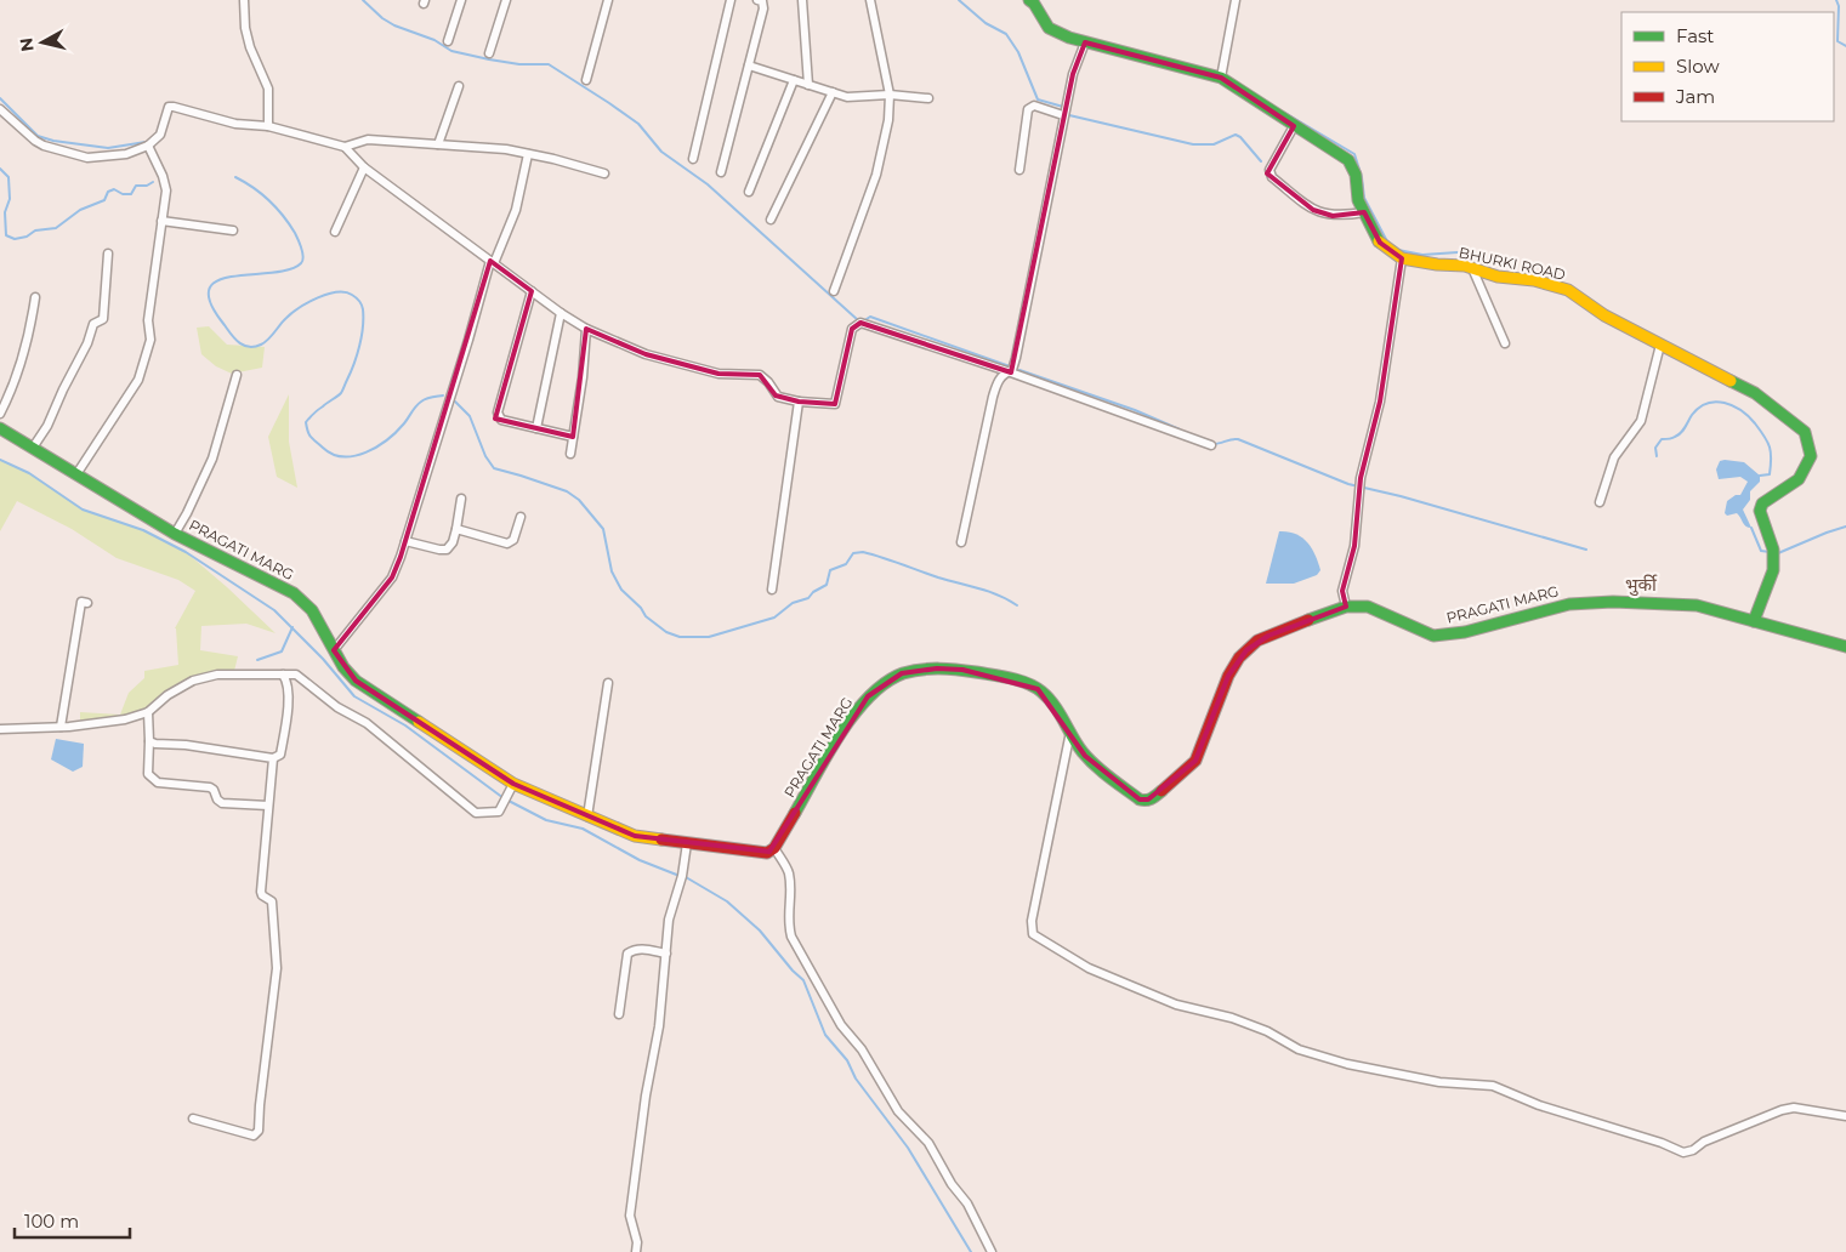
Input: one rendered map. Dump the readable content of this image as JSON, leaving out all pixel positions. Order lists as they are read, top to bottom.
{
  "streets": {
    "street": ["BHURKI ROAD", "PRAGATI MARG"]
  },
  "crossings": [
    ["BHURKI ROAD", "PRAGATI MARG"]
  ],
  "districts": ["भुर्की"],
  "legend": ["Fast", "Slow", "Jam"],
  "scale_bar": "100 m",
  "north": "left"
}
